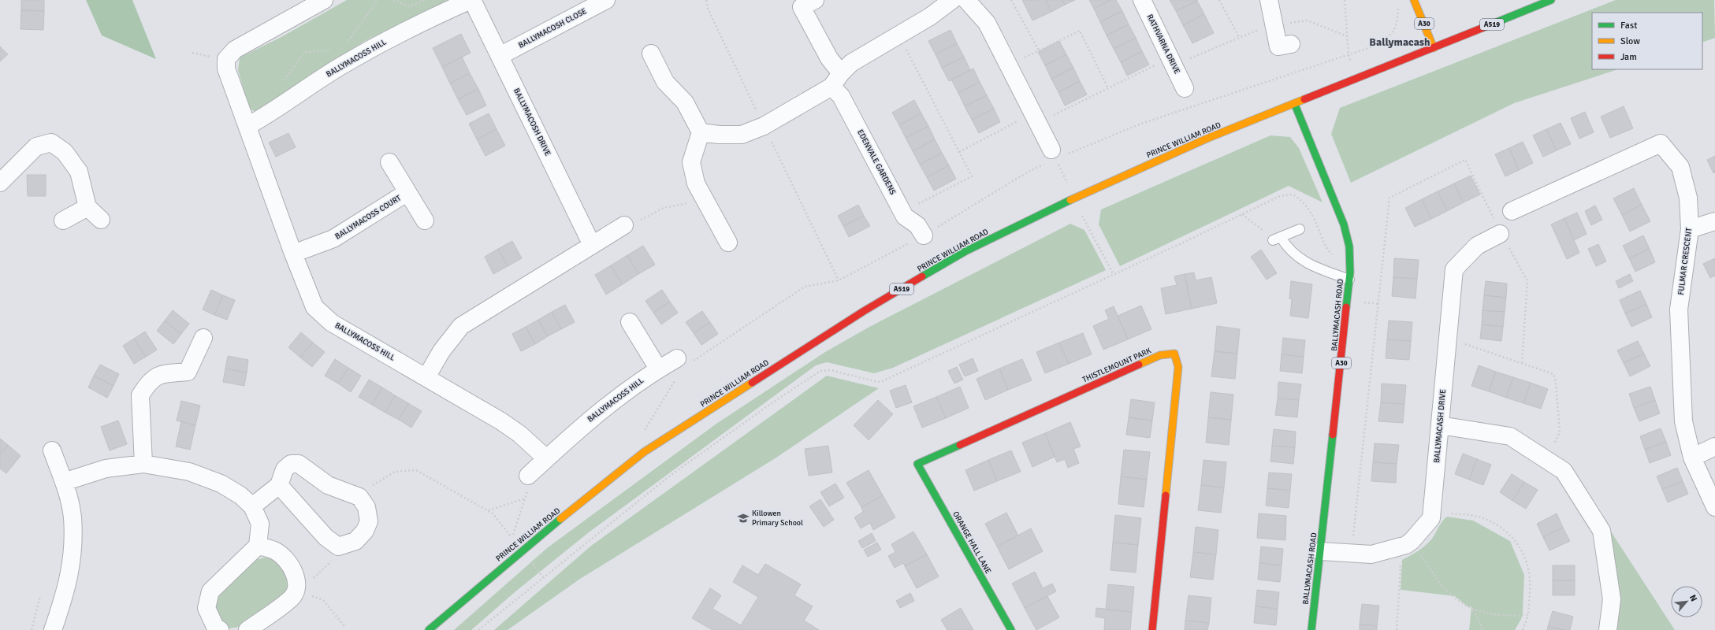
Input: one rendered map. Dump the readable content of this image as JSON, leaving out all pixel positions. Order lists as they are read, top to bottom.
{
  "streets": {
    "main road": [
      "A30",
      "A519",
      "PRINCE WILLIAM ROAD",
      "BALLYMACASH ROAD",
      "THISTLEMOUNT PARK",
      "ORANGE HALL LANE"
    ],
    "street": [
      "BALLYMACOSH CLOSE",
      "RATHVARNA DRIVE",
      "BALLYMACOSS HILL",
      "BALLYMACOSH DRIVE",
      "EDENVALE GARDENS",
      "BALLYMACOSS COURT",
      "FULMAR CRESCENT",
      "BALLYMACASH DRIVE"
    ]
  },
  "crossings": [
    ["A30", "PRINCE WILLIAM ROAD"],
    ["BALLYMACOSH CLOSE", "BALLYMACOSH DRIVE"],
    ["BALLYMACOSS HILL", "BALLYMACOSH DRIVE"],
    ["BALLYMACOSS HILL", "BALLYMACOSS COURT"],
    ["PRINCE WILLIAM ROAD", "BALLYMACASH ROAD"],
    ["BALLYMACASH ROAD", "BALLYMACASH DRIVE"],
    ["THISTLEMOUNT PARK", "ORANGE HALL LANE"]
  ],
  "districts": ["Ballymacash"],
  "places": {
    "school or university": ["Killowen Primary School"]
  },
  "legend": ["Fast", "Slow", "Jam"],
  "north": "top right"
}
